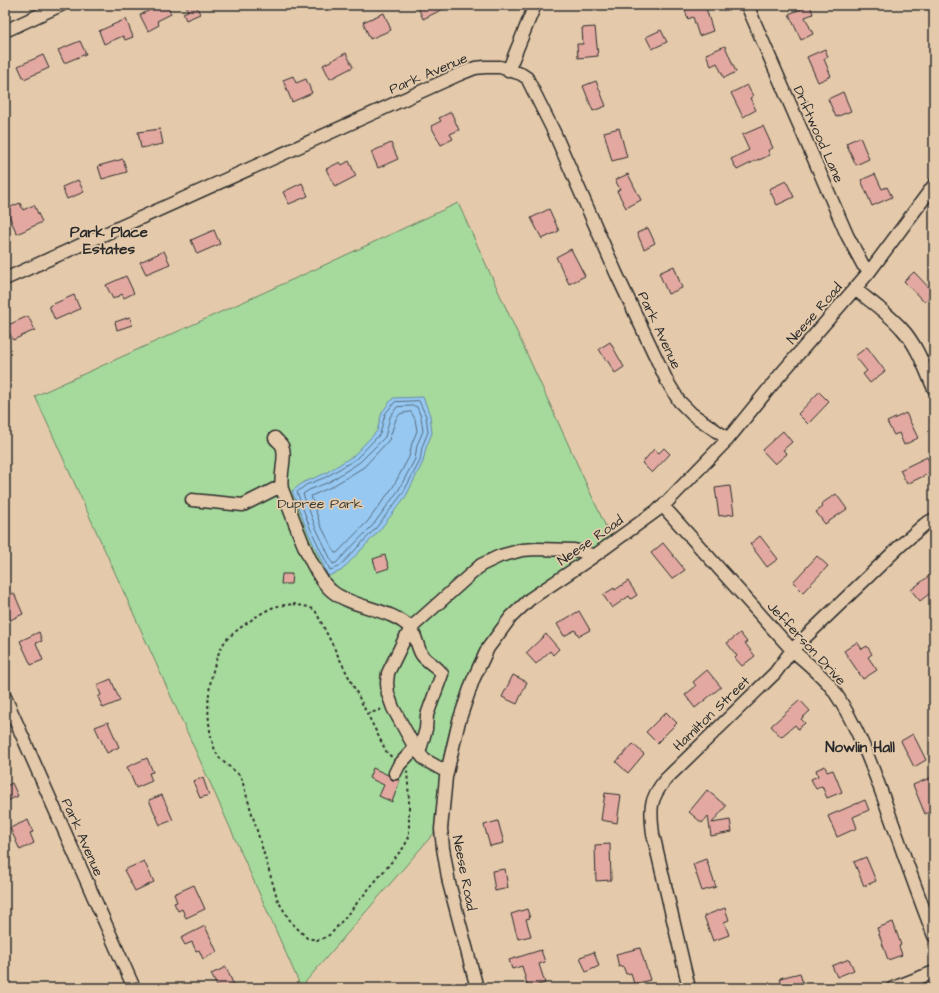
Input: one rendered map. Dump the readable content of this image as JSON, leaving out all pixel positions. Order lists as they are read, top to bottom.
{
  "streets": {
    "street": [
      "Park Avenue",
      "Driftwood Lane",
      "Neese Road",
      "Jefferson Drive",
      "Hamilton Street"
    ]
  },
  "crossings": [
    ["Park Avenue", "Neese Road"],
    ["Driftwood Lane", "Neese Road"],
    ["Neese Road", "Jefferson Drive"],
    ["Jefferson Drive", "Hamilton Street"]
  ],
  "districts": ["Park Place Estates", "Nowlin Hall"],
  "parks": ["Dupree Park"]
}
